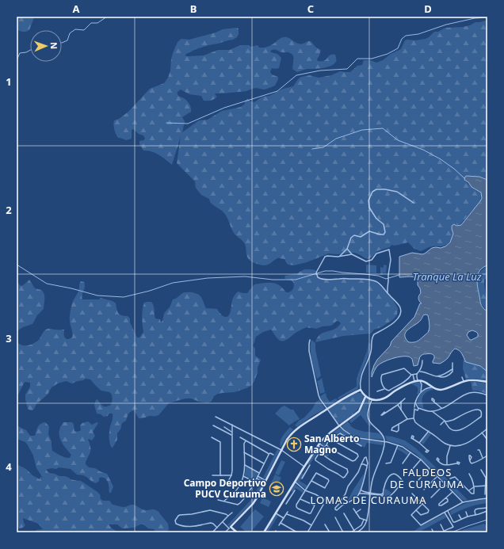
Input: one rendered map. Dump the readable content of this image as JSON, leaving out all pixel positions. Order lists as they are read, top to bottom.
{
  "districts": ["FALDEOS DE CURAUMA", "LOMAS DE CURAUMA"],
  "water": ["Tranque La Luz"],
  "places": {
    "church": ["San Alberto Magno"],
    "school or university": ["Campo Deportivo PUCV Curauma"]
  },
  "north": "right",
  "grid": {
    "columns": [
      "A",
      "B",
      "C",
      "D"
    ],
    "rows": [
      "1",
      "2",
      "3",
      "4"
    ]
  }
}
